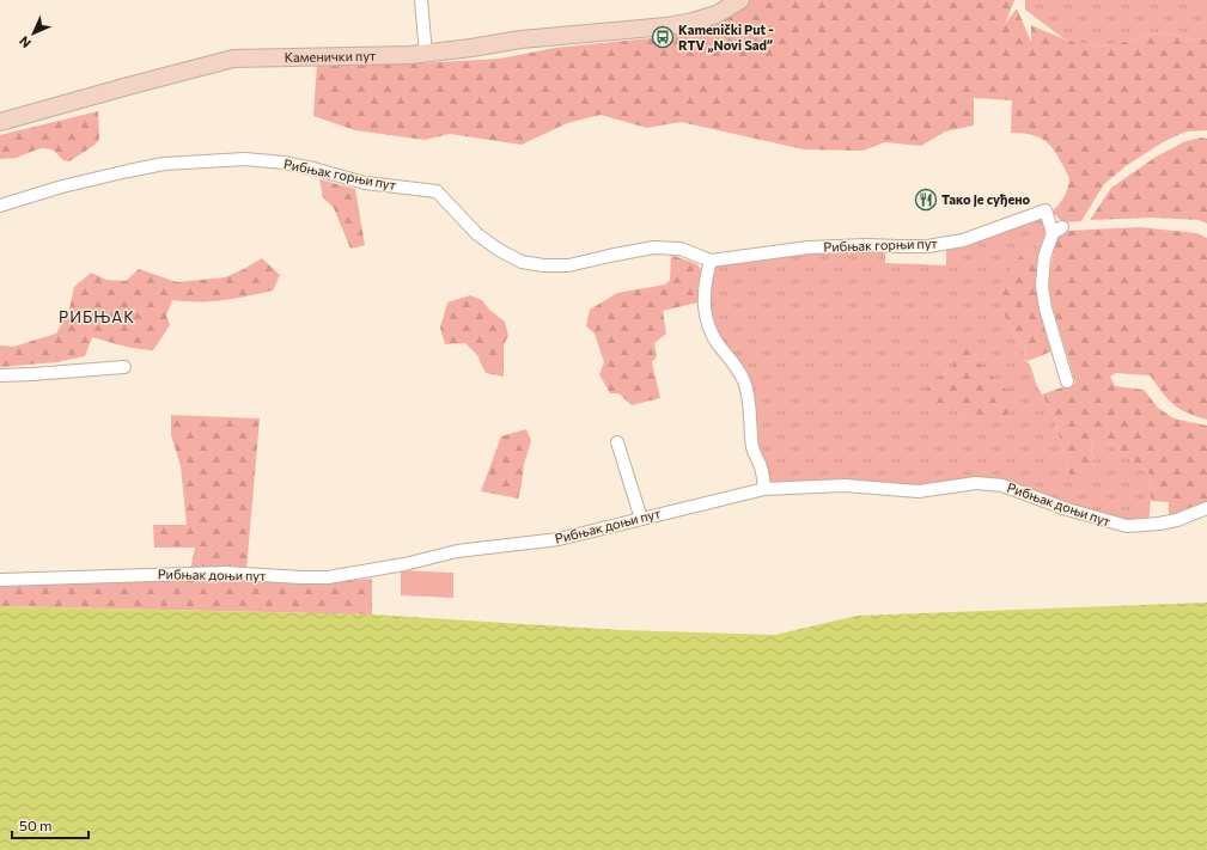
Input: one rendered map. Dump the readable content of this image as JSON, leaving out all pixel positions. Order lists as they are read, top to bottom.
{
  "streets": {
    "main road": ["Каменички пут"],
    "street": ["Рибњак горњи пут", "Рибњак доњи пут"]
  },
  "districts": ["РИБЊАК"],
  "places": {
    "bus stop": ["Kamenički Put - RTV „Novi Sad”"],
    "restaurant": ["Тако је суђено"]
  },
  "scale_bar": "50 m",
  "north": "bottom left"
}
